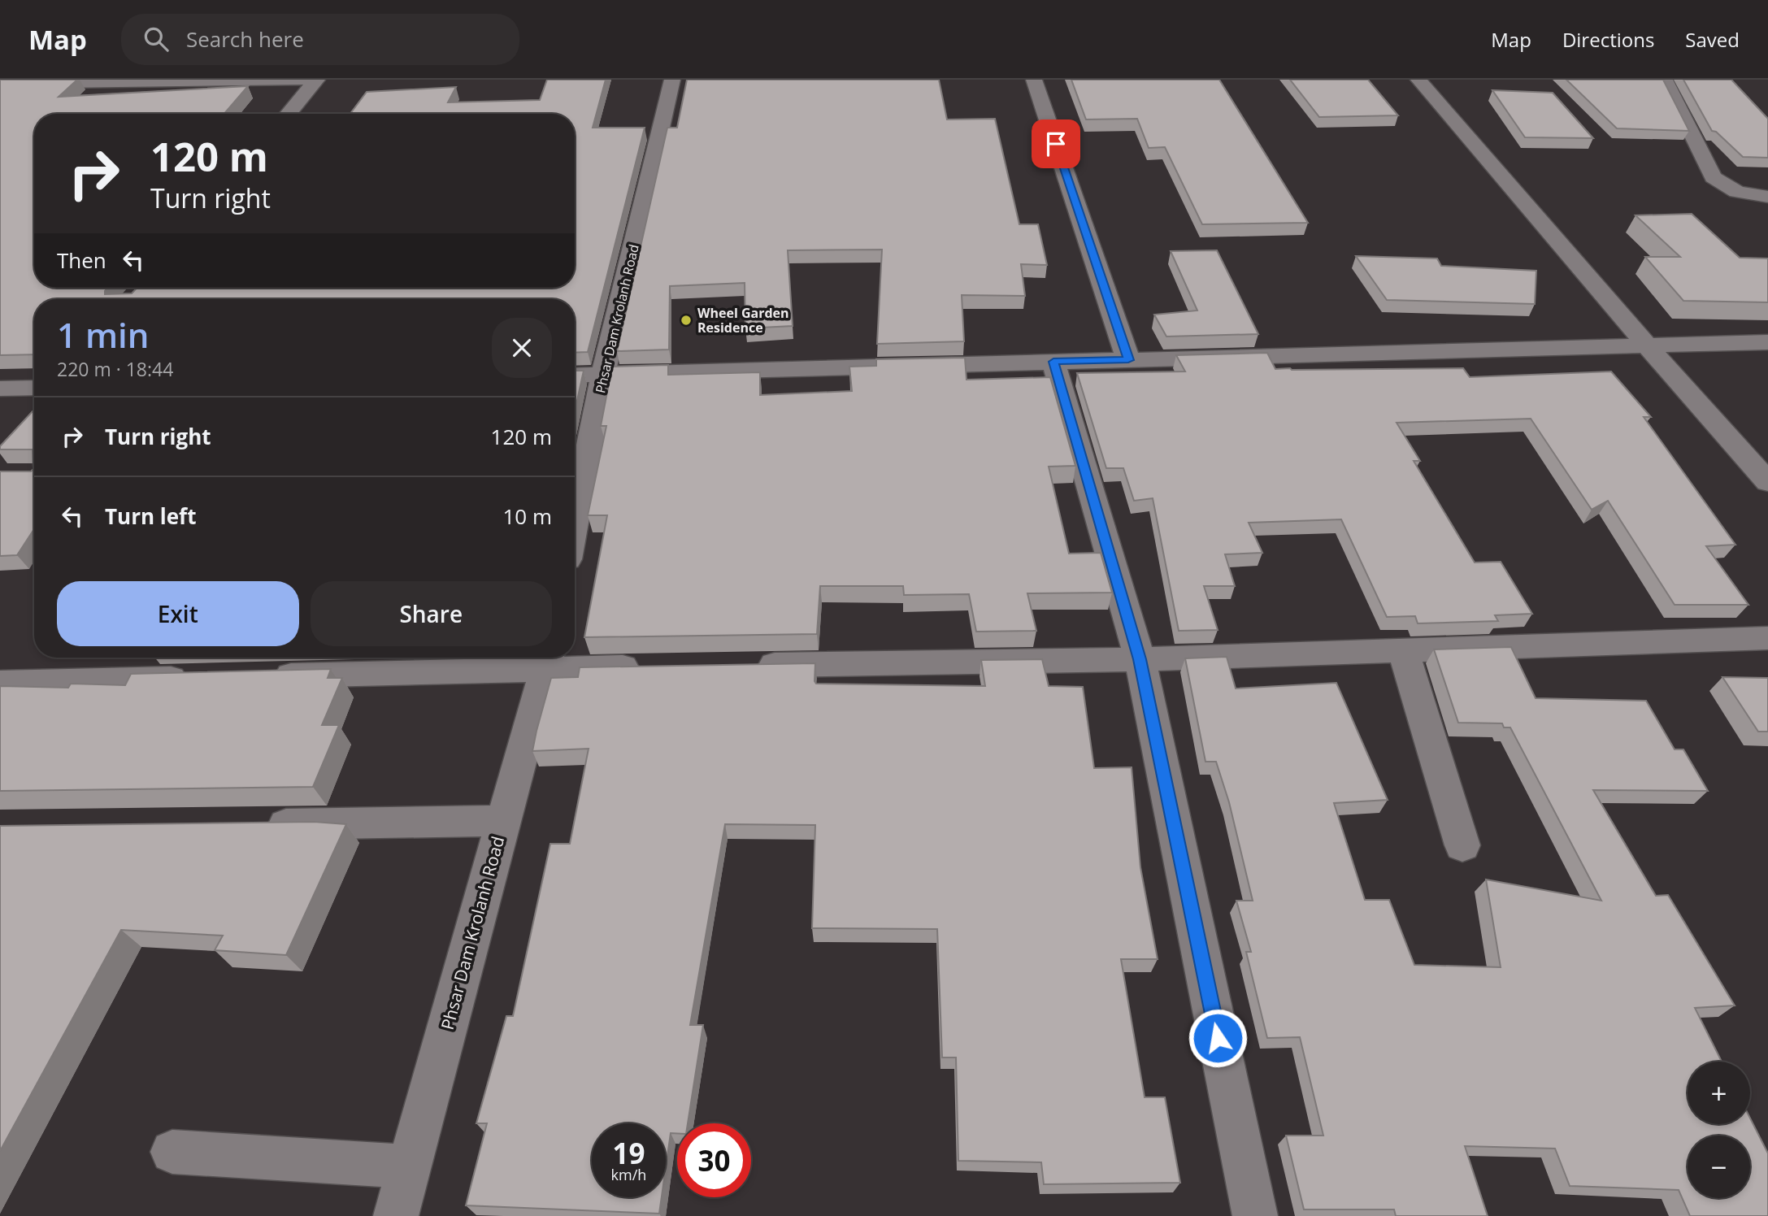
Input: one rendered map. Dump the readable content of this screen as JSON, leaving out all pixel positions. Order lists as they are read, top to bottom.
{
  "streets": {
    "street": ["Phsar Dam Krolanh Road"]
  },
  "places": ["Wheel Garden Residence"],
  "page": {
    "header": "Map",
    "search": "Search here",
    "nav": ["Map", "Directions", "Saved"],
    "turn": ["120 m", "Turn right"],
    "then": "Then",
    "heading": ["1 min", "220 m · 18:44"],
    "list": [
      {
        "name": "Turn right",
        "value": "120 m"
      },
      {
        "name": "Turn left",
        "value": "10 m"
      }
    ],
    "buttons": ["Exit", "Share"],
    "map_buttons": ["+", "−"],
    "speed": "19 km/h",
    "limit": "30"
  }
}
